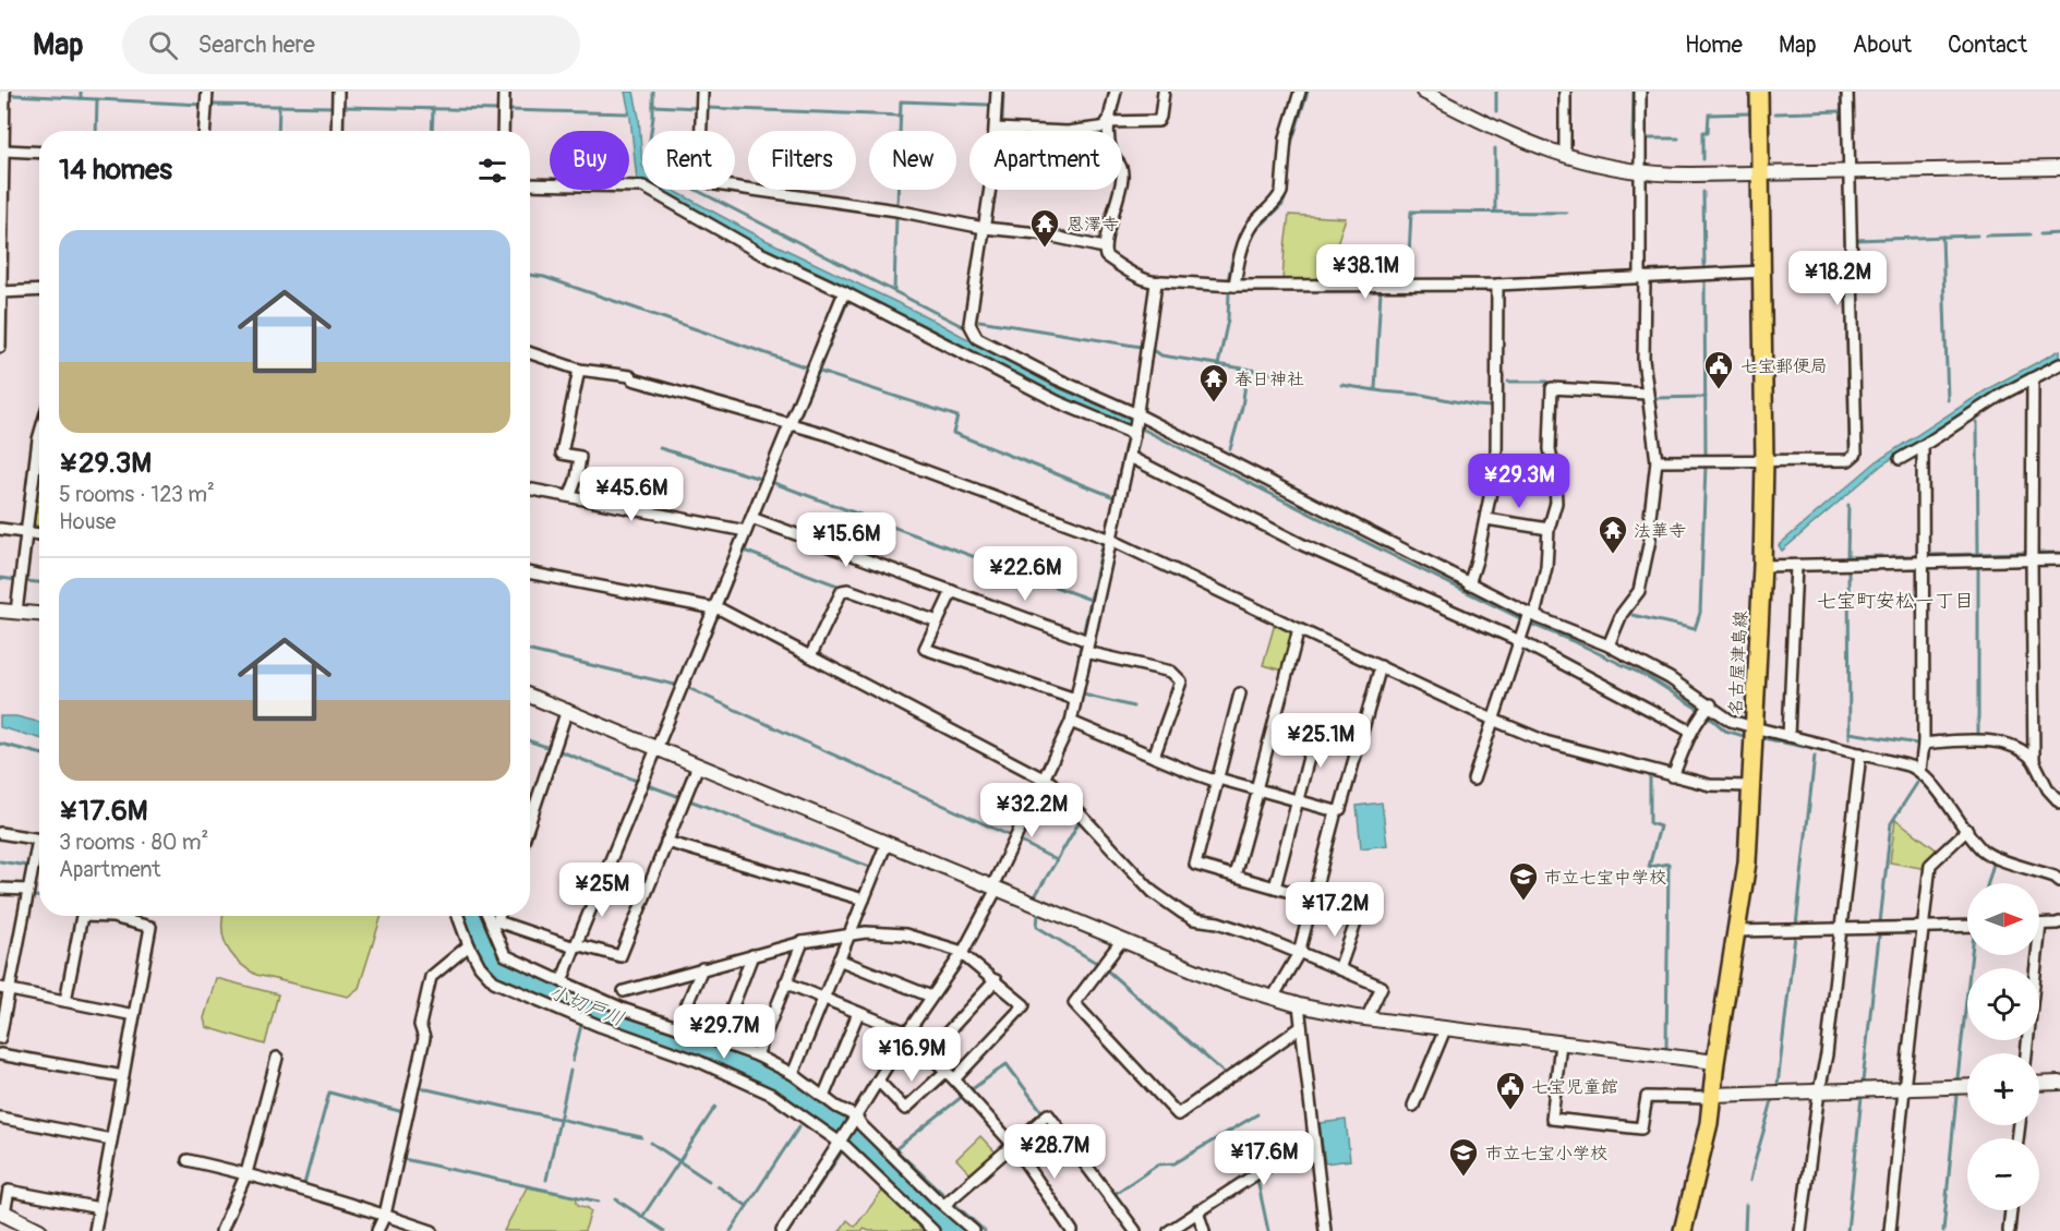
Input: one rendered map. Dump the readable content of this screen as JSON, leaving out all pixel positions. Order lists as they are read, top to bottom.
{
  "streets": {
    "main road": ["名古屋津島線"]
  },
  "districts": ["七宝町安松一丁目"],
  "water": ["小切戸川"],
  "places": {
    "temple": ["恩澤寺", "春日神社", "法華寺"],
    "public building": ["七宝郵便局", "七宝児童館"],
    "school or university": ["市立七宝中学校", "市立七宝小学校"]
  },
  "north": "right",
  "page": {
    "header": "Map",
    "search": "Search here",
    "nav": [
      "Home",
      "Map",
      "About",
      "Contact"
    ],
    "chip": [
      "Buy",
      "Rent",
      "Filters",
      "New",
      "Apartment"
    ],
    "heading": "14 homes",
    "list": [
      {
        "name": "¥29.3M",
        "note": "5 rooms · 123 m² · House"
      },
      {
        "name": "¥17.6M",
        "note": "3 rooms · 80 m² · Apartment"
      }
    ],
    "price": [
      "¥38.1M",
      "¥18.2M",
      "¥29.3M",
      "¥45.6M",
      "¥15.6M",
      "¥22.6M",
      "¥25.1M",
      "¥32.2M",
      "¥25M",
      "¥17.2M",
      "¥29.7M",
      "¥16.9M",
      "¥28.7M",
      "¥17.6M"
    ],
    "map_buttons": ["+", "−"]
  }
}
